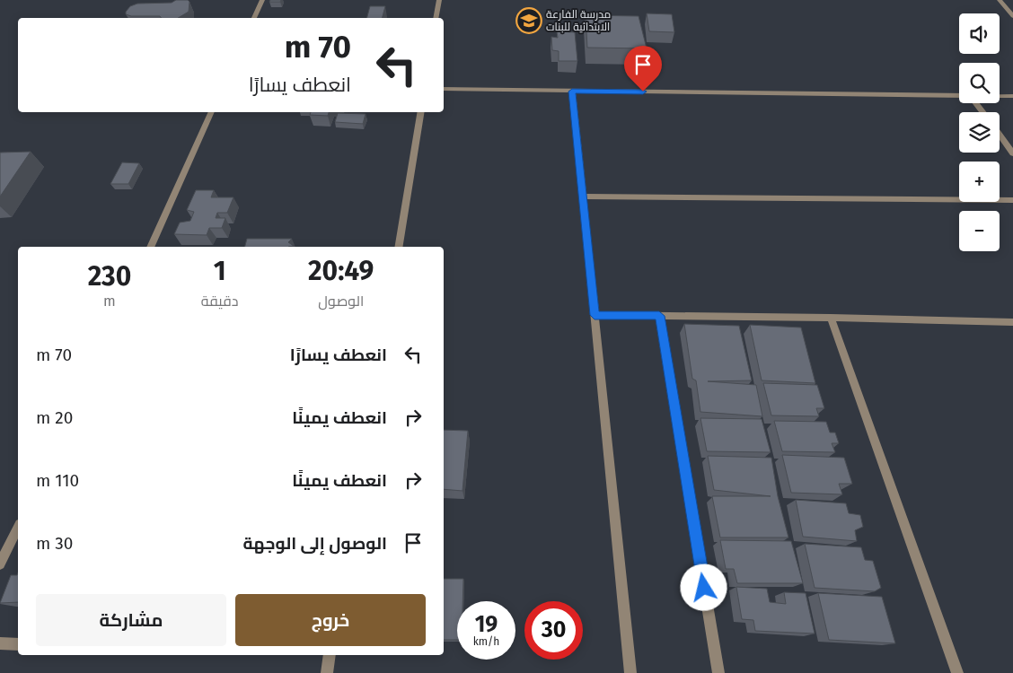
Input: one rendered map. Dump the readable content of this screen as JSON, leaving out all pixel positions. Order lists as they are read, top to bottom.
{
  "places": {
    "school or university": ["مدرسة الفارعة الابتدائية للبنات"]
  },
  "page": {
    "map_buttons": ["+", "−"],
    "turn": ["70 m", "انعطف يسارًا"],
    "eta": [
      "20:49",
      "الوصول",
      "1",
      "دقيقة",
      "230",
      "m"
    ],
    "list": [
      {
        "name": "انعطف يسارًا",
        "value": "70 m"
      },
      {
        "name": "انعطف يمينًا",
        "value": "20 m"
      },
      {
        "name": "انعطف يمينًا",
        "value": "110 m"
      },
      {
        "name": "الوصول إلى الوجهة",
        "value": "30 m"
      }
    ],
    "buttons": ["خروج", "مشاركة"],
    "speed": "19 km/h",
    "limit": "30"
  }
}
